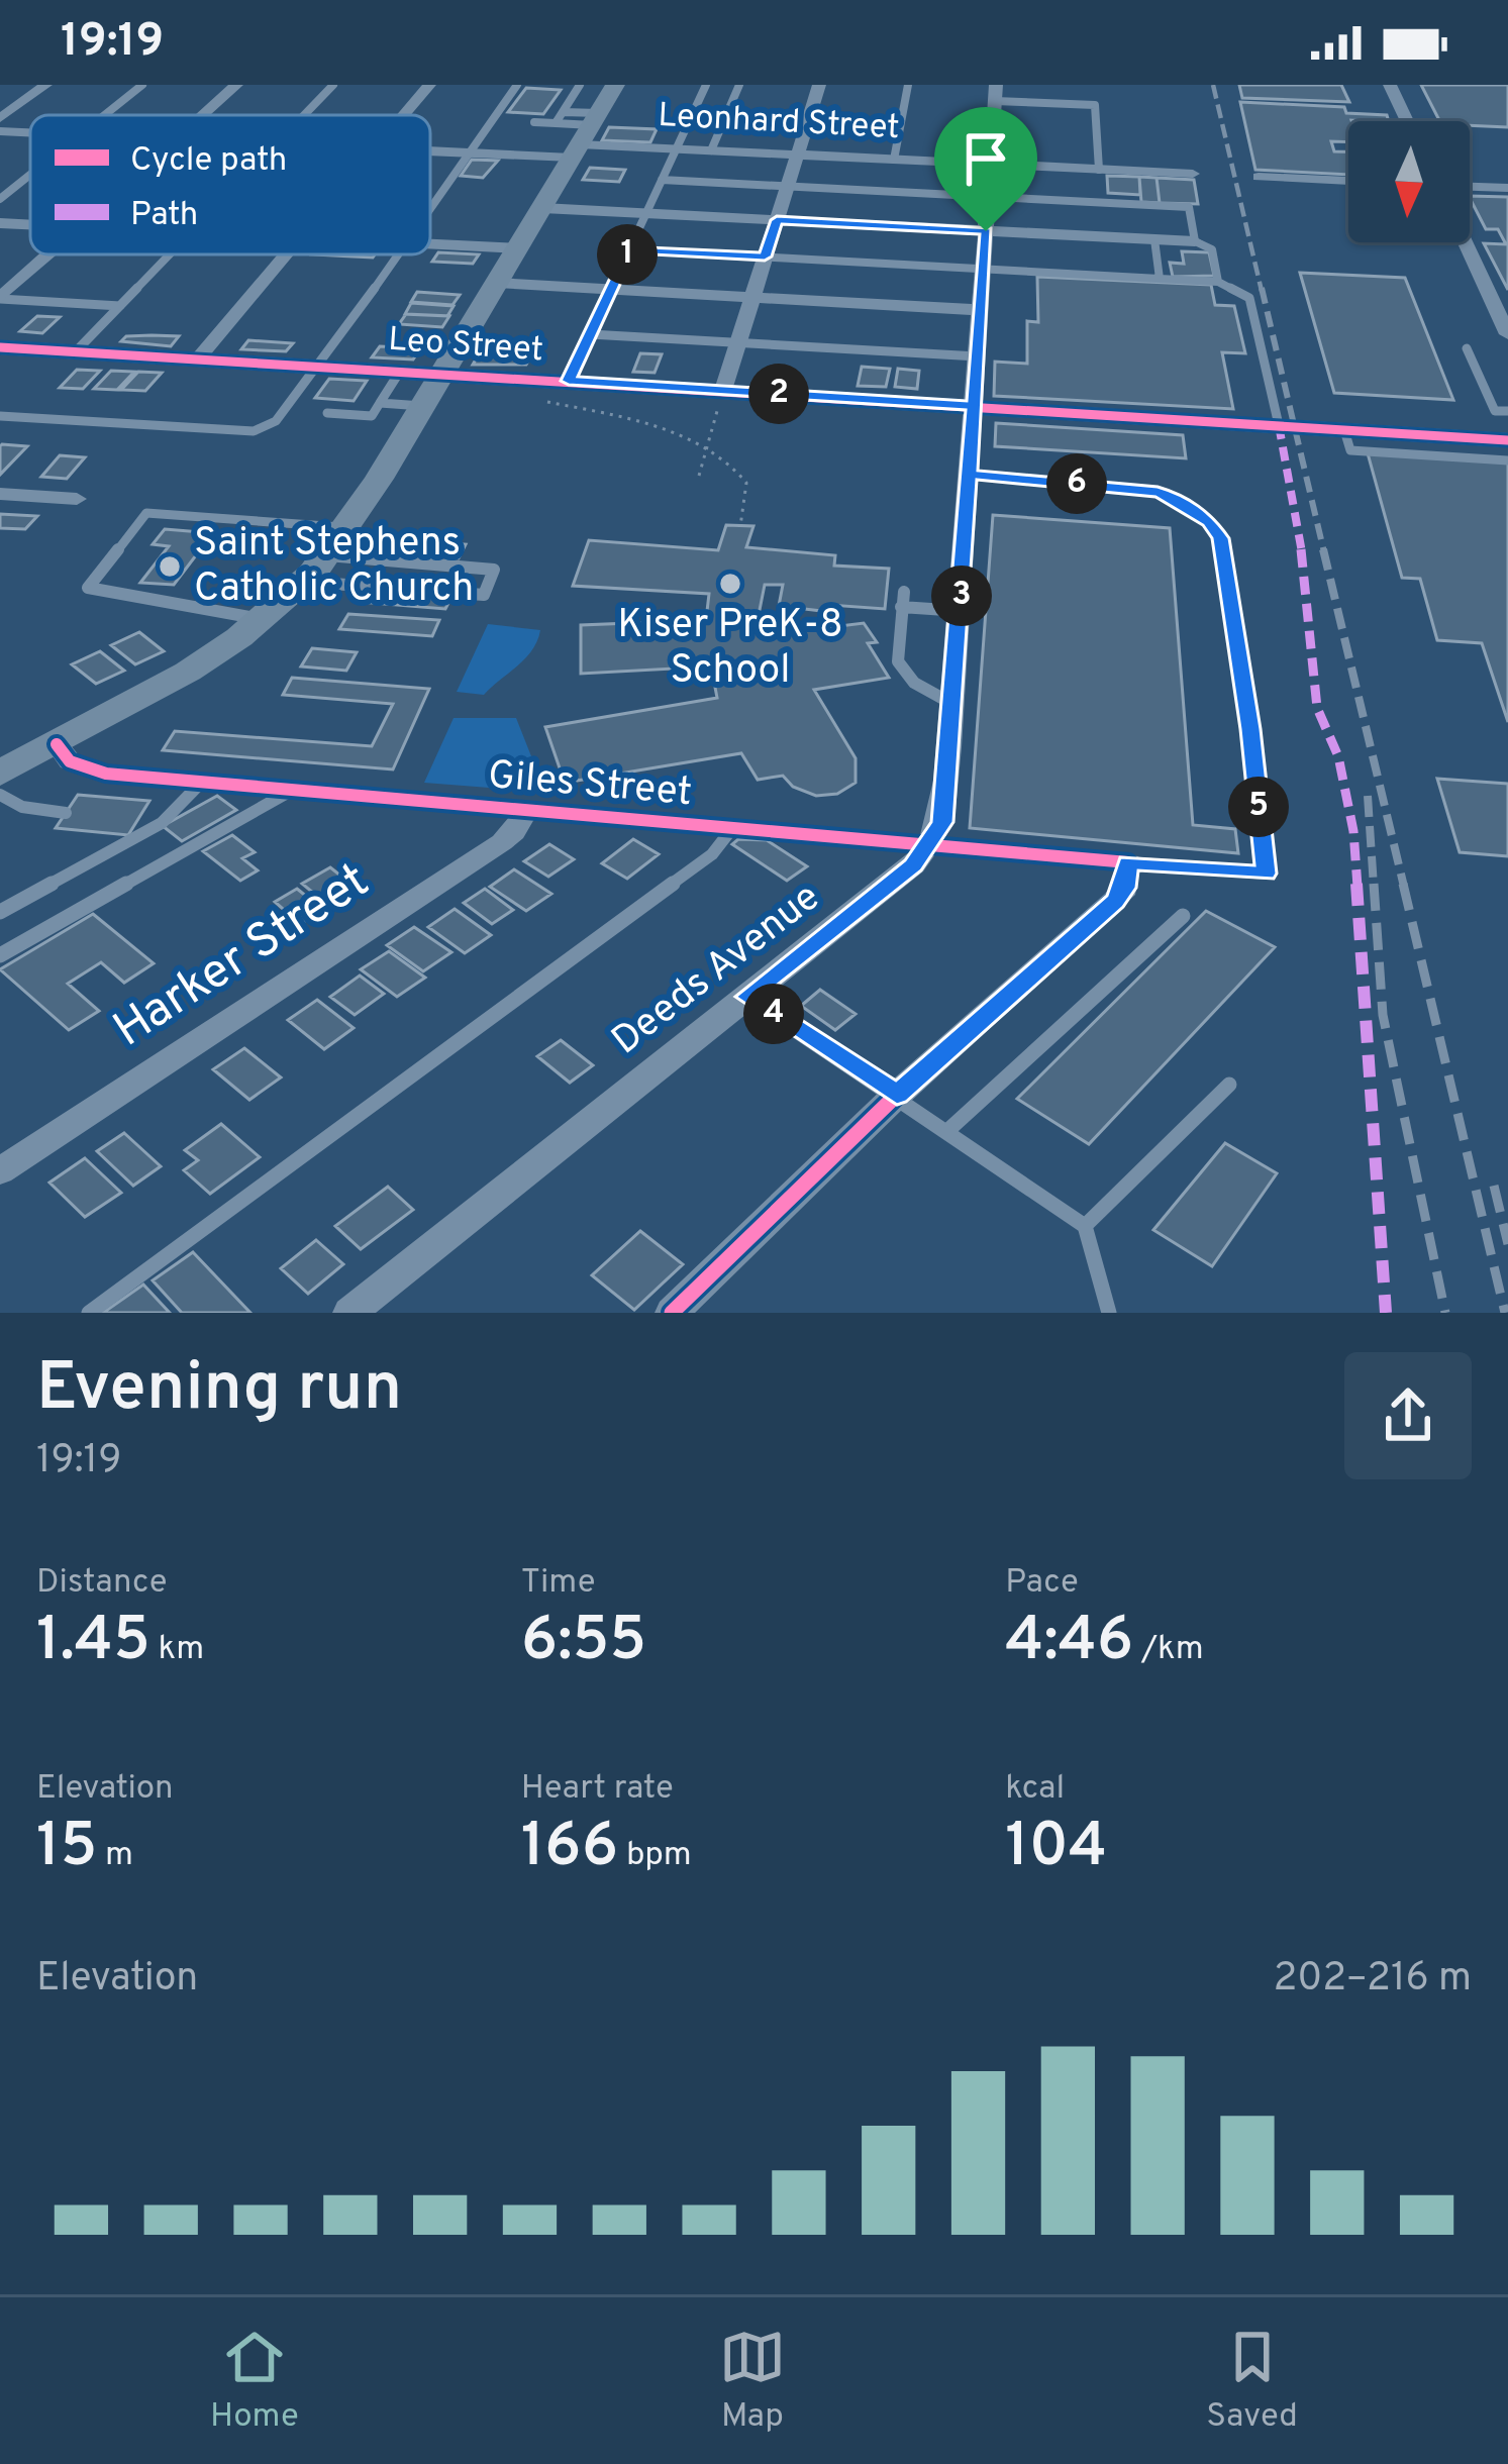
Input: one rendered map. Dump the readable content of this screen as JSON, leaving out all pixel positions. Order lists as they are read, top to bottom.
{
  "streets": {
    "street": [
      "Leonhard Street",
      "Leo Street",
      "Giles Street",
      "Harker Street",
      "Deeds Avenue"
    ]
  },
  "crossings": [
    ["Giles Street", "Harker Street"],
    ["Giles Street", "Deeds Avenue"]
  ],
  "places": ["Saint Stephens Catholic Church", "Kiser PreK-8 School"],
  "legend": ["Cycle path", "Path"],
  "north": "bottom",
  "page": {
    "status": "19:19",
    "pins": [
      "1",
      "2",
      "6",
      "3",
      "5",
      "4"
    ],
    "heading": ["Evening run", "19:19"],
    "stats": [
      ["Distance", "1.45 km"],
      ["Time", "6:55"],
      ["Pace", "4:46 /km"],
      ["Elevation", "15 m"],
      ["Heart rate", "166 bpm"],
      ["kcal", "104"]
    ],
    "chart": ["Elevation", "202–216 m"],
    "tabs": ["Home", "Map", "Saved"]
  }
}
